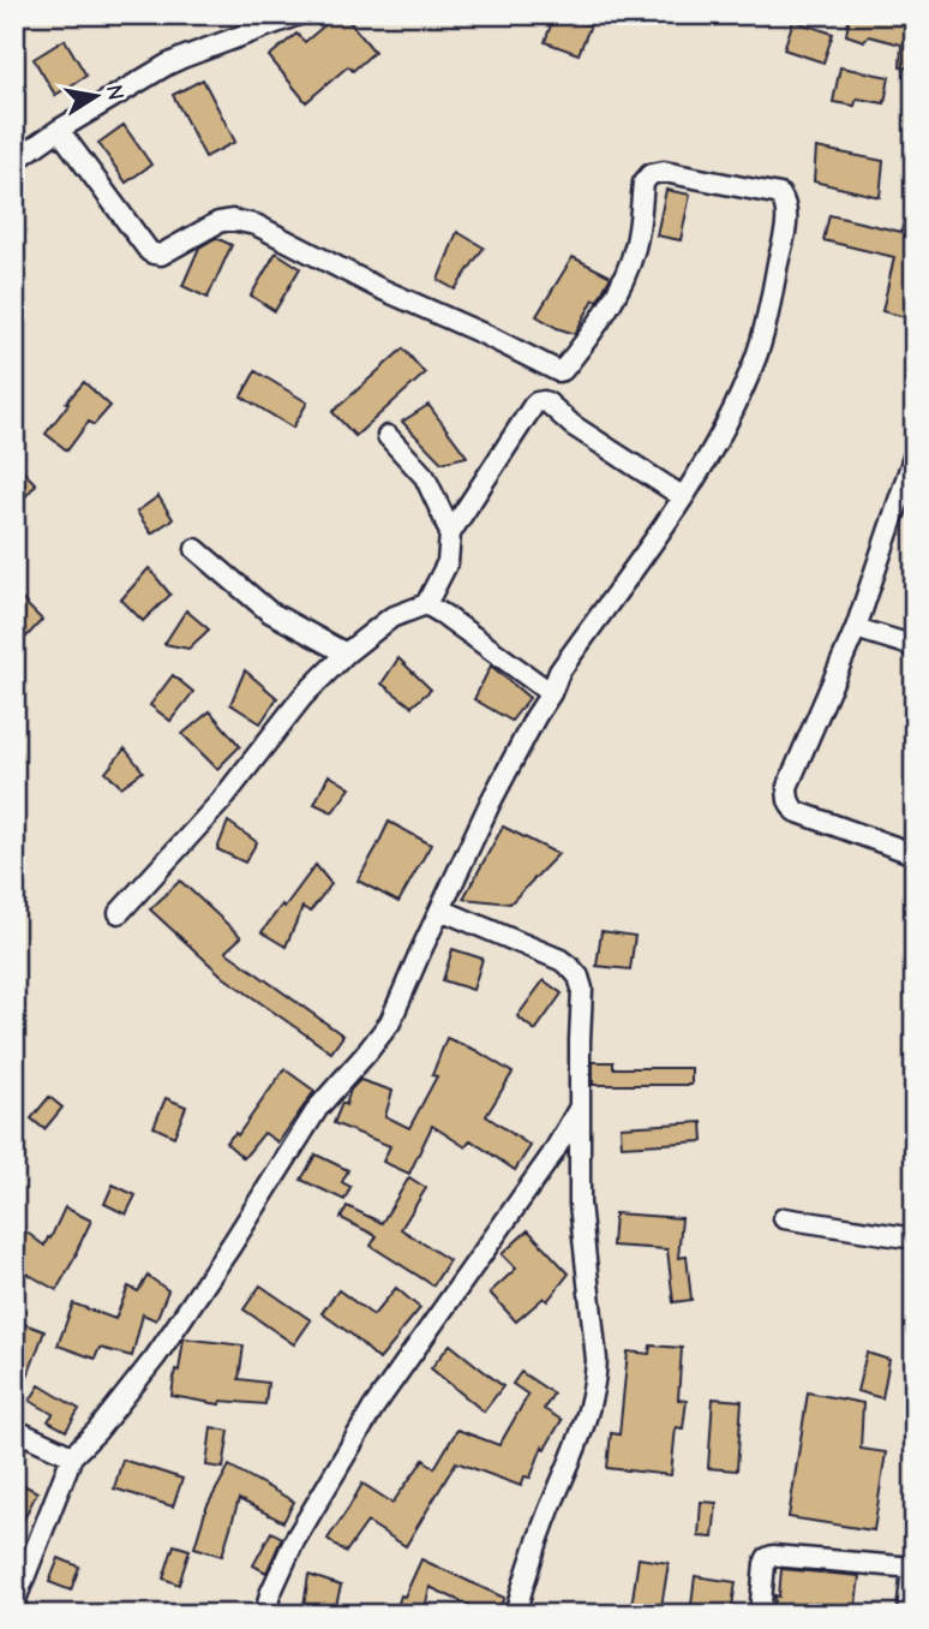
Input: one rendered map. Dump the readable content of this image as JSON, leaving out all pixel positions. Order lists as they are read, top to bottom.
{
  "north": "right"
}
